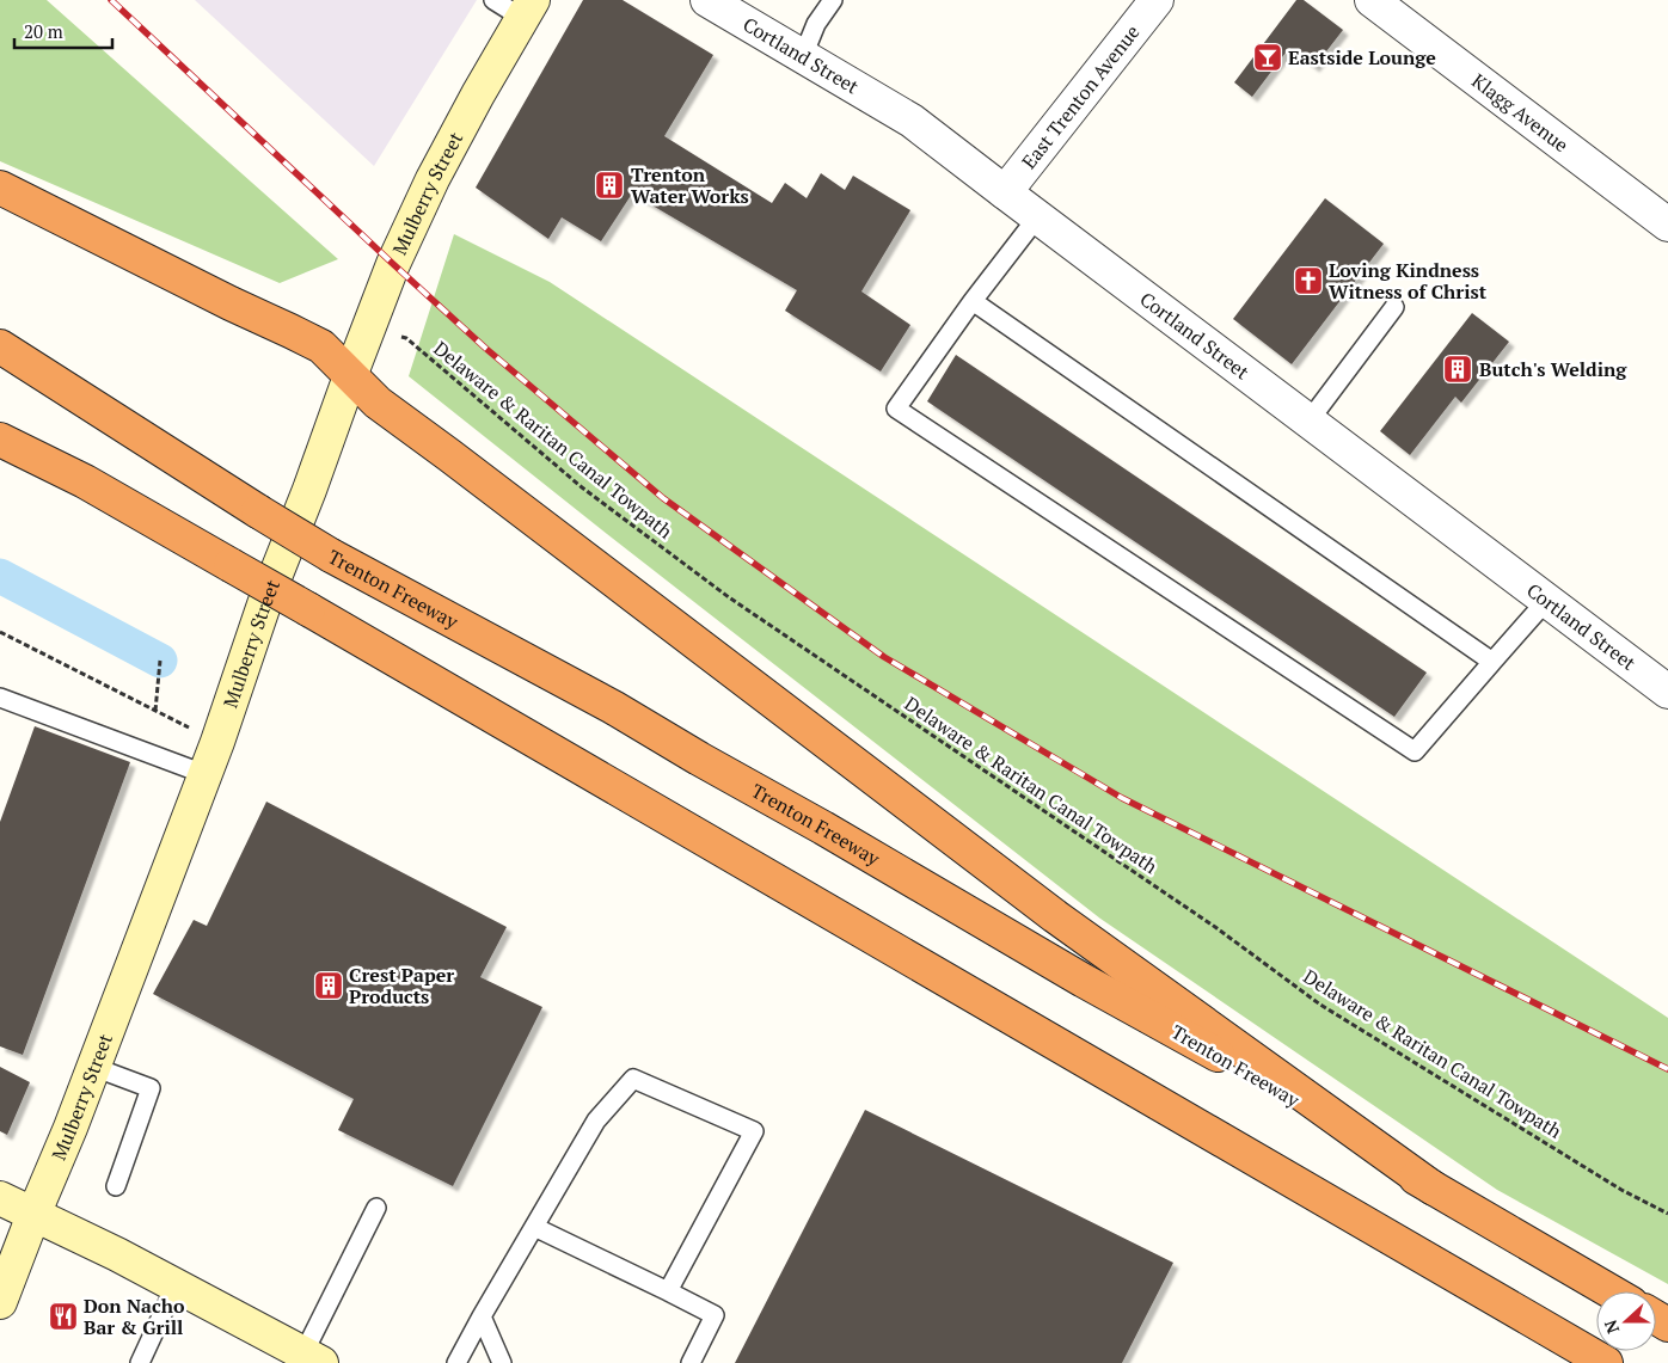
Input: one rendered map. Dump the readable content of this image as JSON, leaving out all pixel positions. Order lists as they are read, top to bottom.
{
  "streets": {
    "highway": ["Trenton Freeway"],
    "street": [
      "Cortland Street",
      "East Trenton Avenue",
      "Klagg Avenue",
      "Mulberry Street"
    ],
    "path": ["Delaware & Raritan Canal Towpath"]
  },
  "crossings": [
    ["Cortland Street", "East Trenton Avenue"]
  ],
  "places": {
    "bar": ["Eastside Lounge"],
    "building": ["Trenton Water Works", "Butch's Welding", "Crest Paper Products"],
    "church": ["Loving Kindness Witness of Christ"],
    "restaurant": ["Don Nacho Bar & Grill"]
  },
  "scale_bar": "20 m",
  "north": "left"
}
